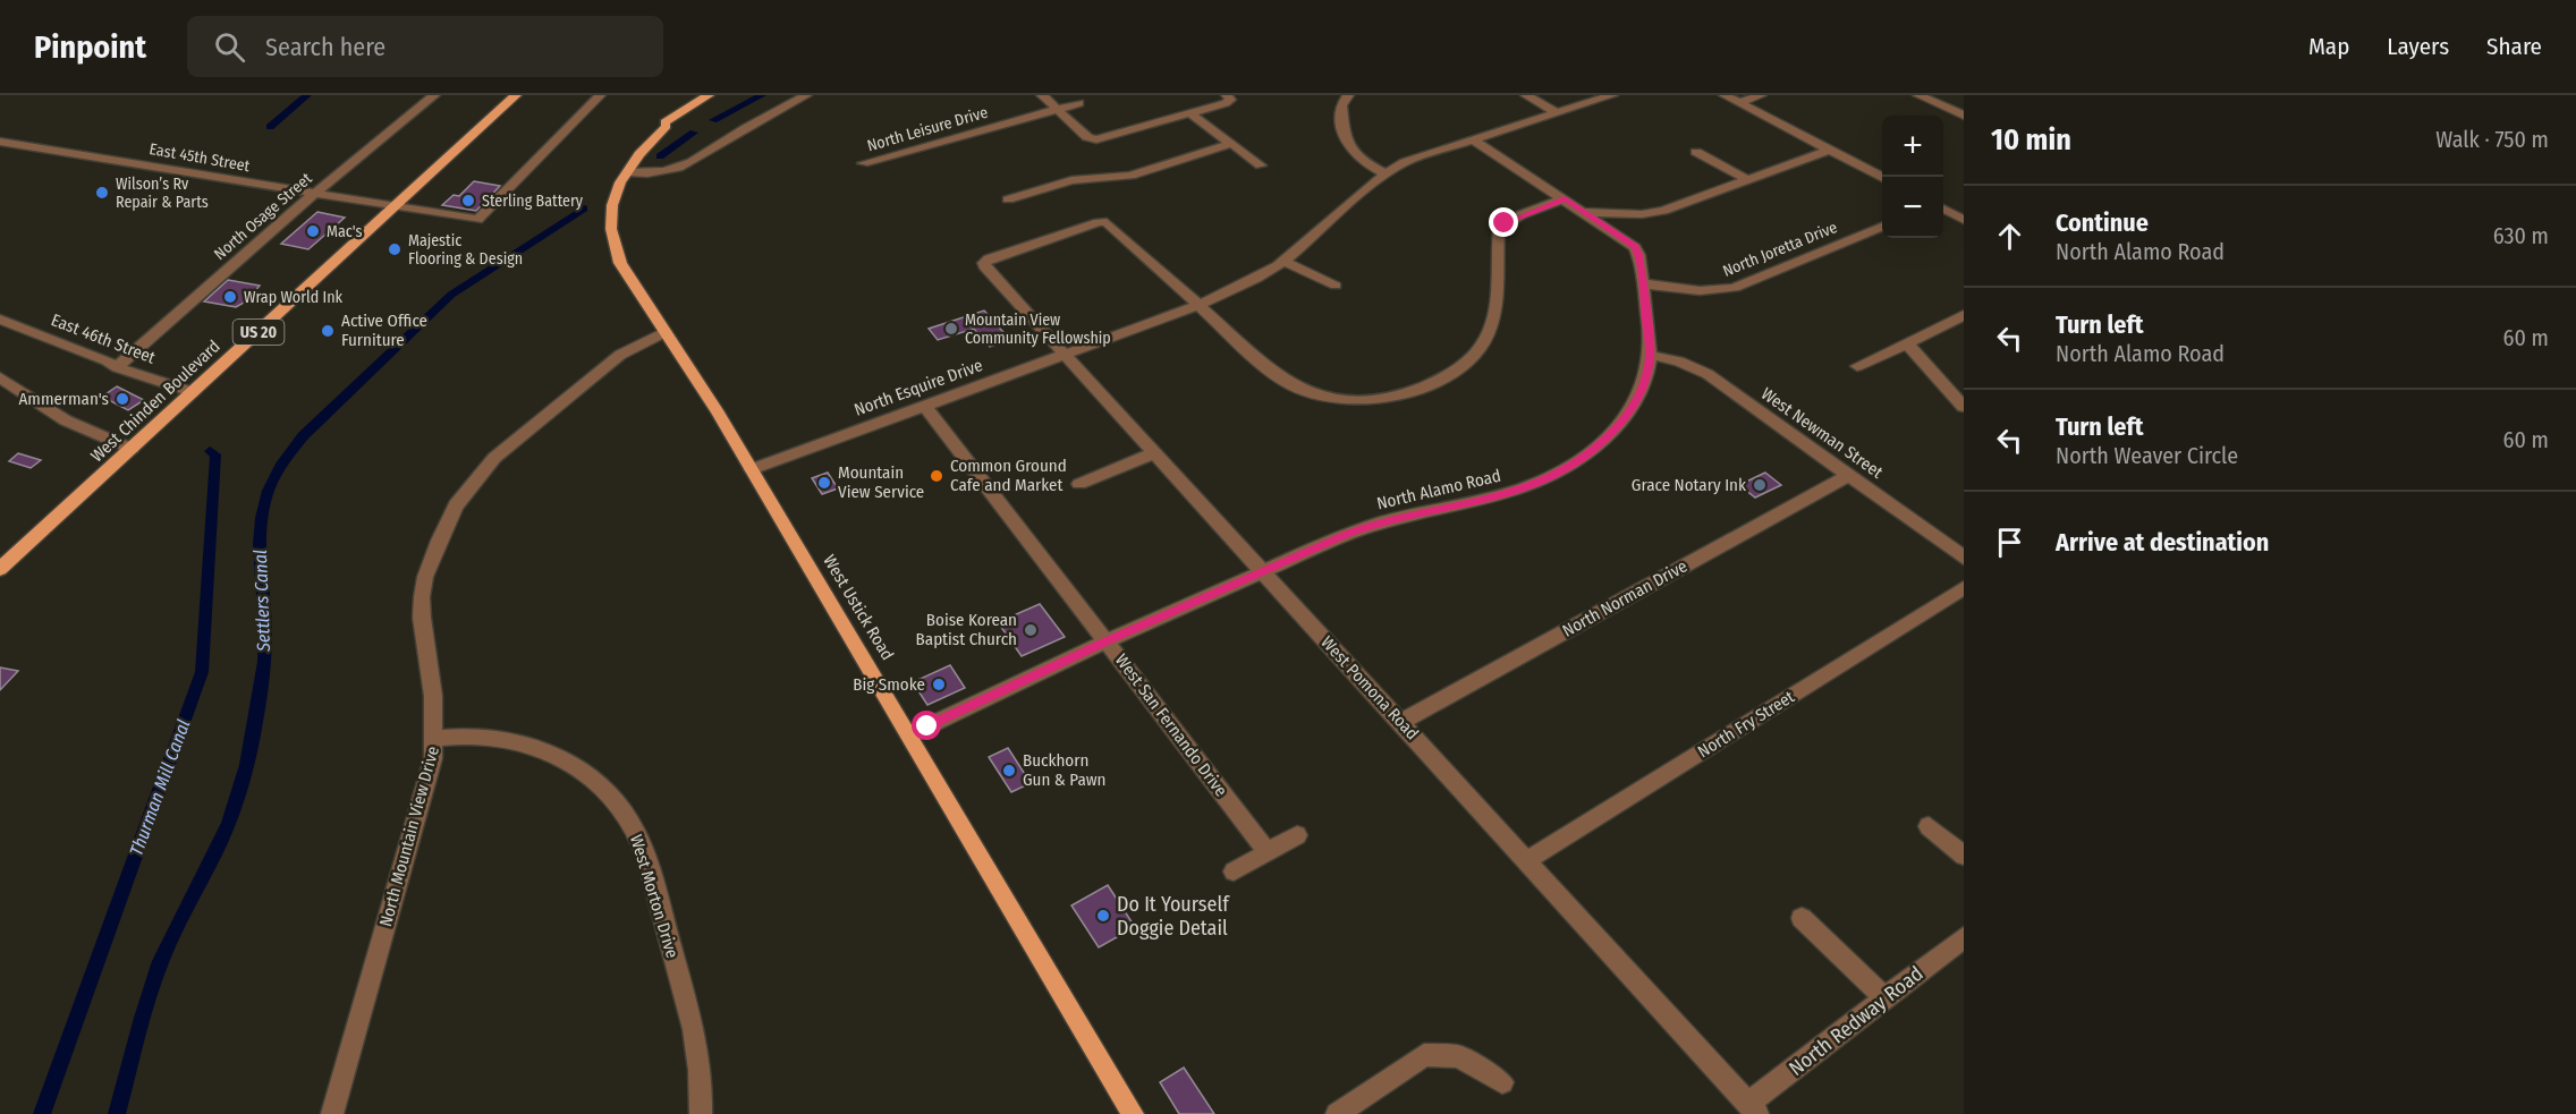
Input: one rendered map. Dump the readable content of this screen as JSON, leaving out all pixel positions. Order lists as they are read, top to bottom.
{
  "streets": {
    "main road": ["US 20", "West Chinden Boulevard", "West Ustick Road"],
    "street": [
      "North Leisure Drive",
      "East 45th Street",
      "North Osage Street",
      "North Joretta Drive",
      "East 46th Street",
      "North Esquire Drive",
      "West Newman Street",
      "North Alamo Road",
      "North Norman Drive",
      "West Pomona Road",
      "North Fry Street",
      "West San Fernando Drive",
      "North Mountain View Drive",
      "West Morton Drive",
      "North Redway Road"
    ]
  },
  "crossings": [
    ["East 45th Street", "North Osage Street"],
    ["East 45th Street", "West Chinden Boulevard"],
    ["North Osage Street", "East 46th Street"],
    ["North Joretta Drive", "North Alamo Road"],
    ["East 46th Street", "West Chinden Boulevard"],
    ["North Esquire Drive", "North Alamo Road"],
    ["North Esquire Drive", "West Ustick Road"],
    ["North Esquire Drive", "West Pomona Road"],
    ["North Esquire Drive", "West San Fernando Drive"],
    ["West Newman Street", "North Alamo Road"],
    ["West Newman Street", "North Norman Drive"],
    ["North Alamo Road", "West Ustick Road"],
    ["North Alamo Road", "West Pomona Road"],
    ["North Alamo Road", "West San Fernando Drive"],
    ["North Norman Drive", "West Pomona Road"],
    ["West Ustick Road", "North Mountain View Drive"],
    ["West Pomona Road", "North Fry Street"],
    ["West Pomona Road", "North Redway Road"],
    ["North Mountain View Drive", "West Morton Drive"]
  ],
  "water": ["Settlers Canal", "Thurman Mill Canal"],
  "places": [
    "Wilson’s Rv Repair & Parts",
    "Sterling Battery",
    "Mac's",
    "Majestic Flooring & Design",
    "Wrap World Ink",
    "Mountain View Community Fellowship",
    "Active Office Furniture",
    "Ammerman's",
    "Common Ground Cafe and Market",
    "Mountain View Service",
    "Grace Notary Ink",
    "Boise Korean Baptist Church",
    "Big Smoke",
    "Buckhorn Gun & Pawn",
    "Do It Yourself Doggie Detail"
  ],
  "page": {
    "header": "Pinpoint",
    "search": "Search here",
    "nav": ["Map", "Layers", "Share"],
    "heading": ["10 min", "Walk · 750 m"],
    "map_buttons": ["+", "−"],
    "list": [
      ["Continue", "North Alamo Road", "630 m"],
      ["Turn left", "North Alamo Road", "60 m"],
      ["Turn left", "North Weaver Circle", "60 m"],
      "Arrive at destination"
    ]
  }
}
